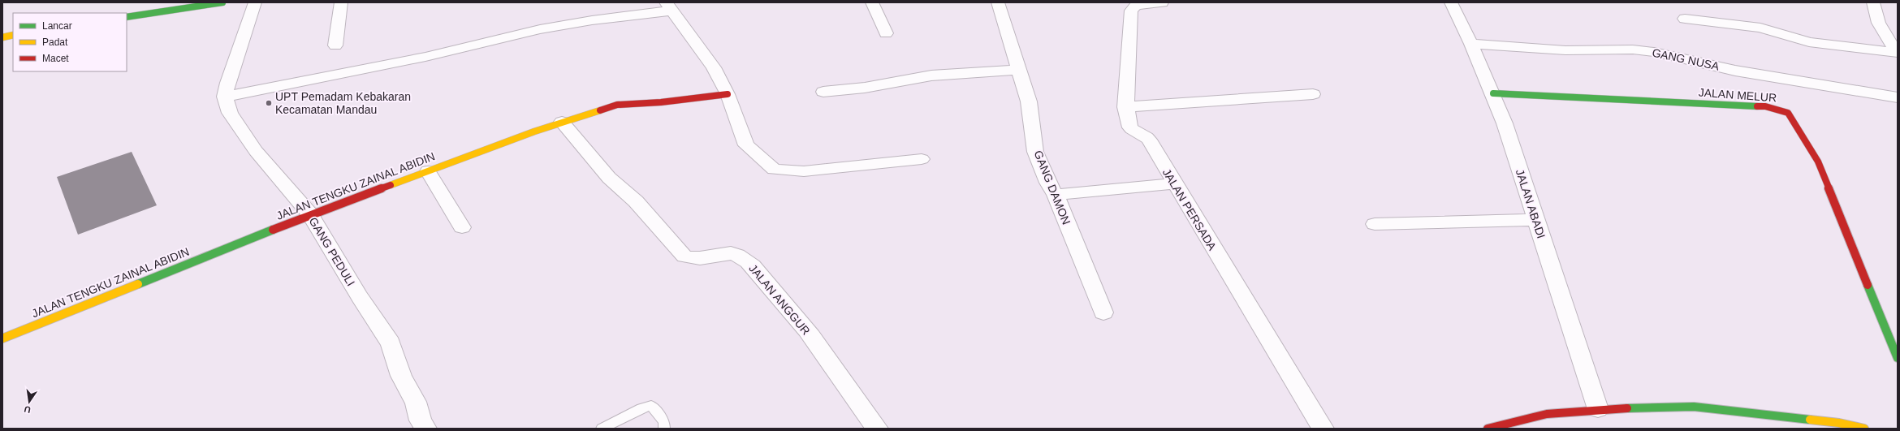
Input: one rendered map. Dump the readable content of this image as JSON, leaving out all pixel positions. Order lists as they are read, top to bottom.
{
  "streets": {
    "street": [
      "GANG NUSA",
      "JALAN MELUR",
      "JALAN TENGKU ZAINAL ABIDIN",
      "GANG DAMON",
      "JALAN ABADI",
      "JALAN PERSADA",
      "GANG PEDULI",
      "JALAN ANGGUR"
    ]
  },
  "crossings": [
    ["GANG NUSA", "JALAN ABADI"],
    ["JALAN MELUR", "JALAN ABADI"],
    ["JALAN TENGKU ZAINAL ABIDIN", "GANG PEDULI"],
    ["JALAN TENGKU ZAINAL ABIDIN", "JALAN ANGGUR"]
  ],
  "places": ["UPT Pemadam Kebakaran Kecamatan Mandau"],
  "legend": ["Lancar", "Padat", "Macet"],
  "north": "bottom"
}
